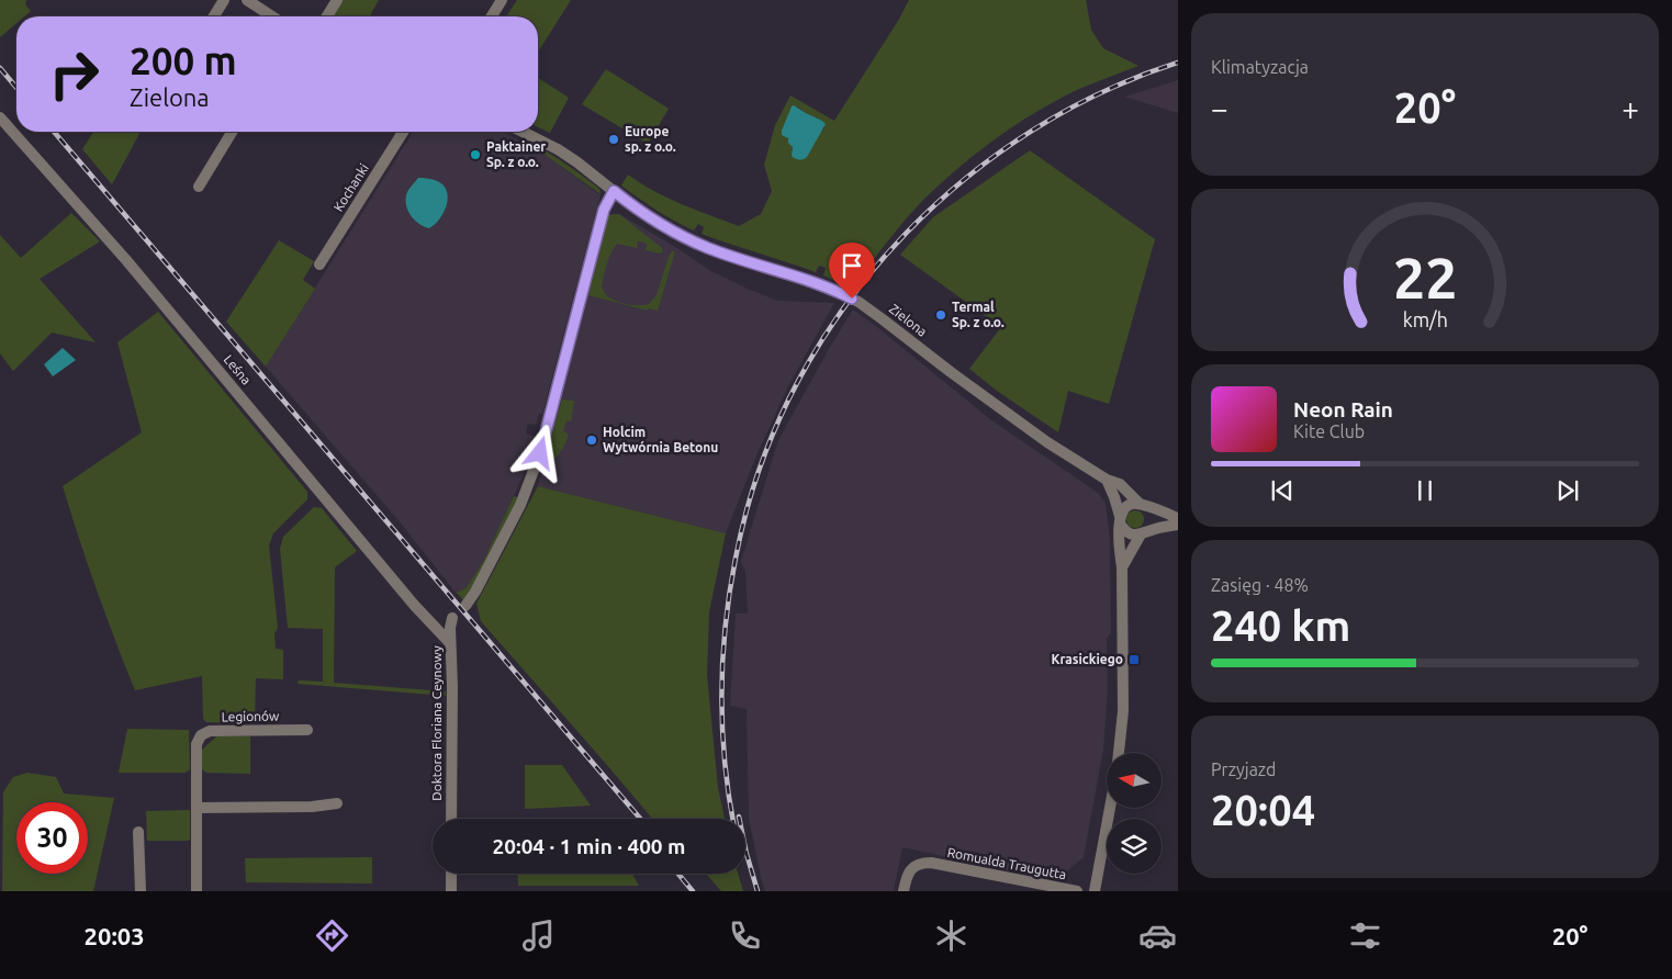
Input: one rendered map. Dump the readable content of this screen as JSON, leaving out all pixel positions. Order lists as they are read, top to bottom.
{
  "streets": {
    "street": [
      "Kochanki",
      "Zielona",
      "Leśna",
      "Legionów",
      "Doktora Floriana Ceynowy",
      "Romualda Traugutta"
    ]
  },
  "crossings": [
    ["Leśna", "Doktora Floriana Ceynowy"]
  ],
  "places": {
    "other": [
      "Europe sp. z o.o.",
      "Paktainer Sp. z o.o.",
      "Termal Sp. z o.o.",
      "Holcim Wytwórnia Betonu"
    ],
    "transit": ["Krasickiego"]
  },
  "north": "left",
  "page": {
    "tile": [
      "Klimatyzacja",
      ["Zasięg · 48%", "240 km"],
      ["Przyjazd", "20:04"]
    ],
    "turn": ["200 m", "Zielona"],
    "heat": ["−", "20°", "+"],
    "song": ["Neon Rain", "Kite Club"],
    "limit": "30",
    "trip": "20:04 · 1 min · 400 m",
    "tabs": ["20:03", "20°"],
    "gauge": ["22", "km/h"]
  }
}
